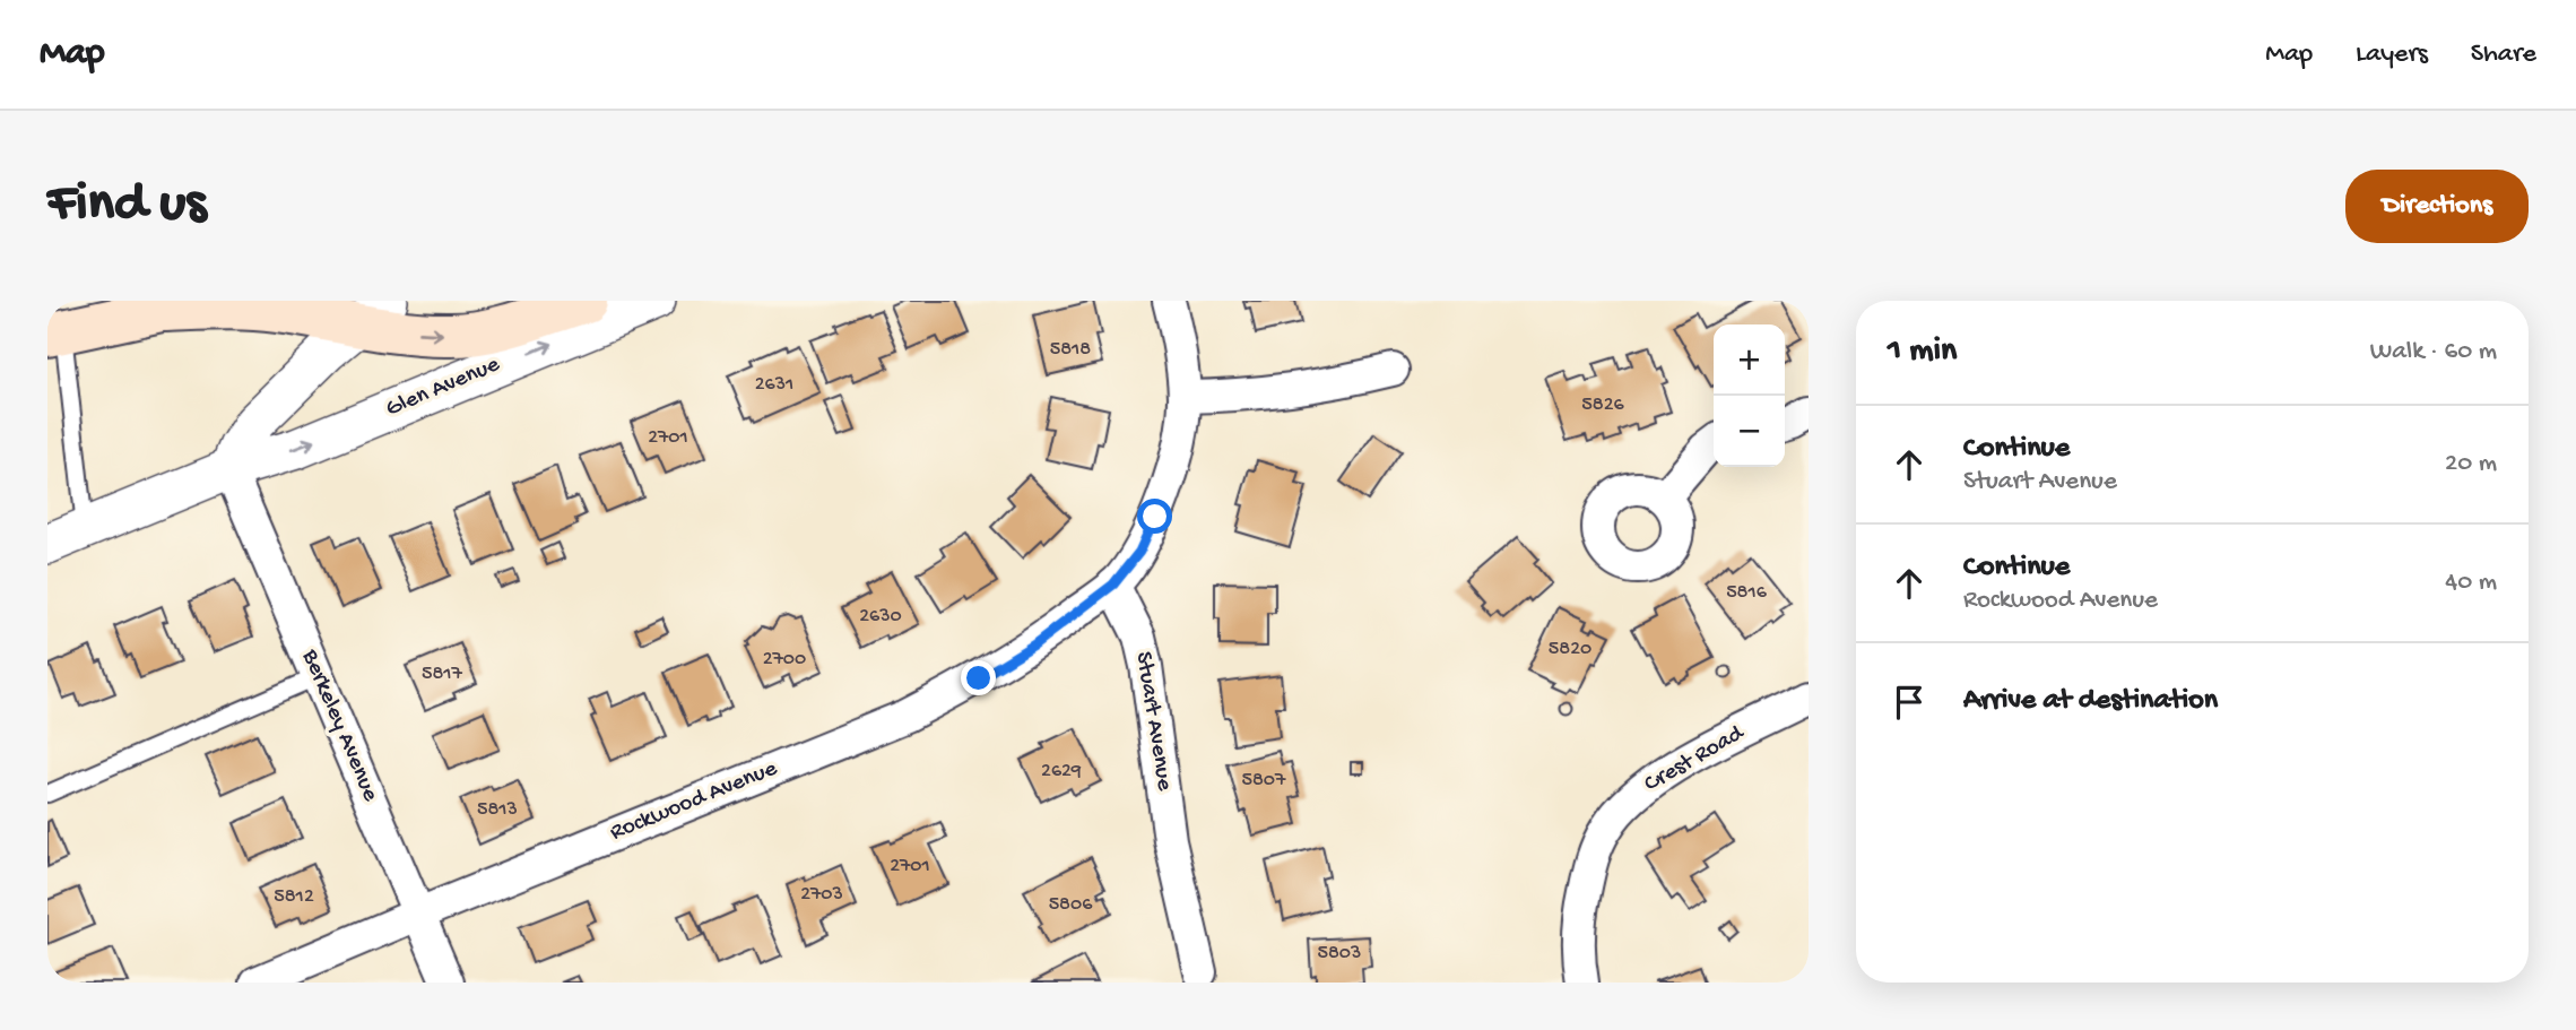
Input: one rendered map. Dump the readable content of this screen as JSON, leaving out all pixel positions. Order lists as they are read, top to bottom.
{
  "streets": {
    "street": [
      "Glen Avenue",
      "Stuart Avenue",
      "Berkeley Avenue",
      "Crest Road",
      "Rockwood Avenue"
    ]
  },
  "crossings": [
    ["Glen Avenue", "Berkeley Avenue"],
    ["Stuart Avenue", "Rockwood Avenue"],
    ["Berkeley Avenue", "Rockwood Avenue"]
  ],
  "one_way": ["Glen Avenue"],
  "house_numbers": [
    "5818",
    "2631",
    "5826",
    "2701",
    "5816",
    "2630",
    "5820",
    "2700",
    "5817",
    "2629",
    "5807",
    "5813",
    "2701",
    "2703",
    "5812",
    "5806",
    "5803"
  ],
  "page": {
    "header": "Map",
    "nav": ["Map", "Layers", "Share"],
    "buttons": "Directions",
    "title": "Find us",
    "heading": ["1 min", "Walk · 60 m"],
    "map_buttons": ["+", "−"],
    "list": [
      ["Continue", "Stuart Avenue", "20 m"],
      ["Continue", "Rockwood Avenue", "40 m"],
      "Arrive at destination"
    ]
  }
}
